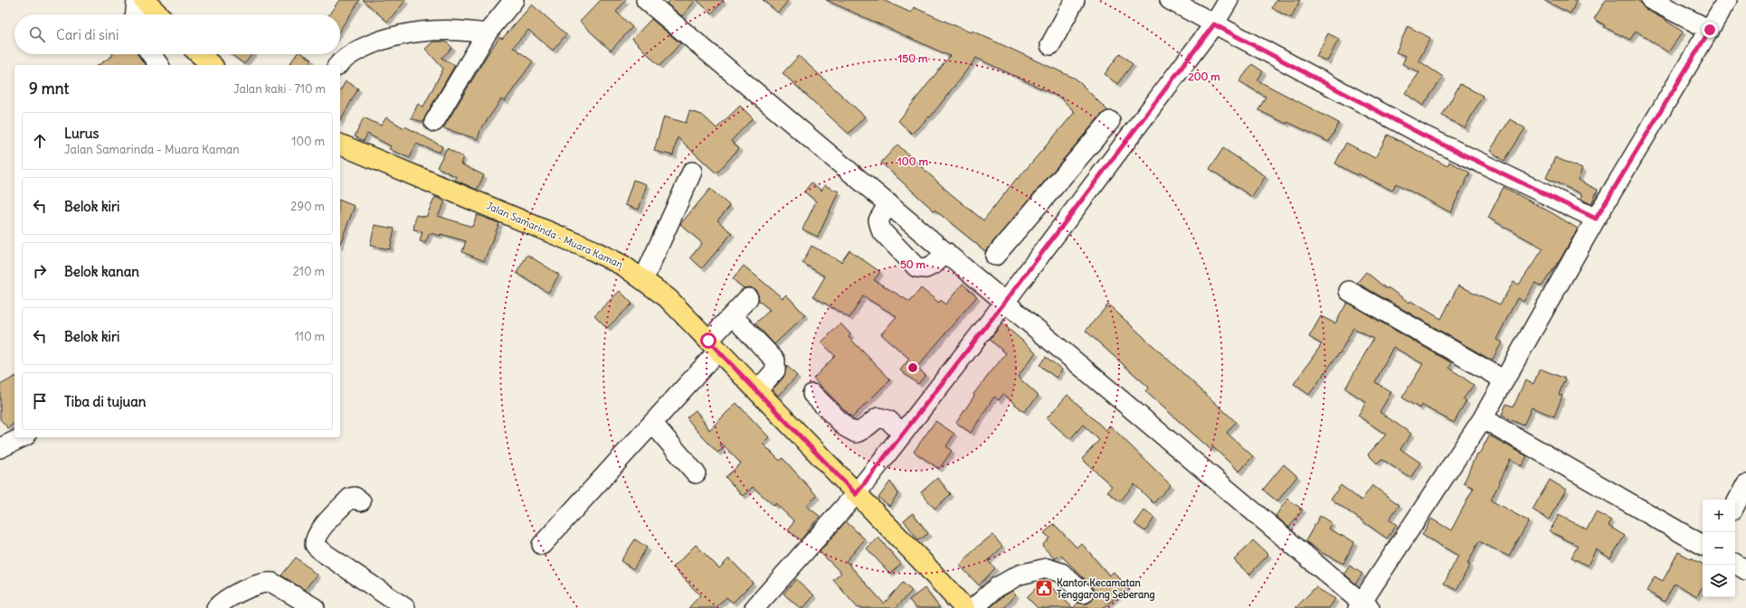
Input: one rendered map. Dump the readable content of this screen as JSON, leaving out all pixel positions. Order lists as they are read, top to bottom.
{
  "streets": {
    "main road": ["Jalan Samarinda - Muara Kaman"]
  },
  "places": {
    "public building": ["Kantor Kecamatan Tenggarong Seberang"]
  },
  "page": {
    "search": "Cari di sini",
    "heading": ["9 mnt", "Jalan kaki · 710 m"],
    "list": [
      ["Lurus", "Jalan Samarinda - Muara Kaman", "100 m"],
      ["Belok kiri", "290 m"],
      ["Belok kanan", "210 m"],
      ["Belok kiri", "110 m"],
      "Tiba di tujuan"
    ],
    "map_buttons": ["+", "−"]
  },
  "rings": [
    "150 m",
    "200 m",
    "100 m",
    "50 m"
  ]
}
